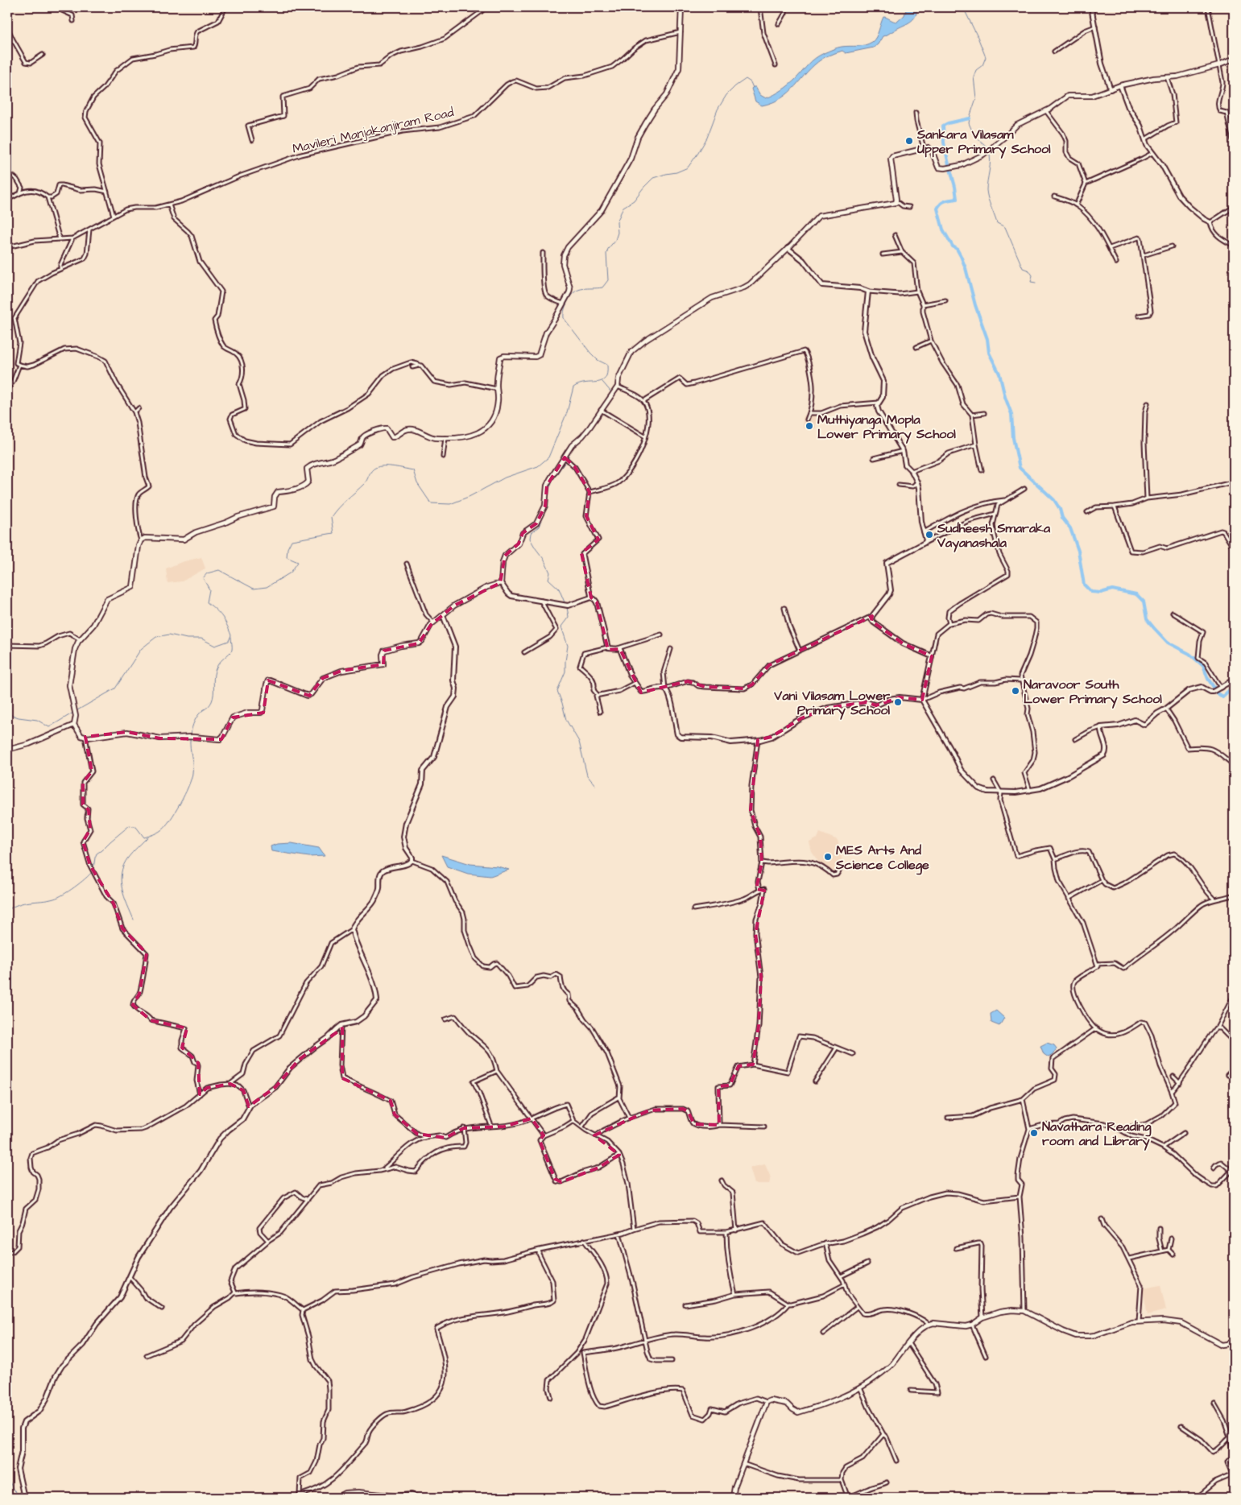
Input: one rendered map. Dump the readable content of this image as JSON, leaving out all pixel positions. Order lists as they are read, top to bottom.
{
  "streets": {
    "street": ["Mavileri Manjakanjiram Road"]
  },
  "places": [
    "Sankara Vilasam Upper Primary School",
    "Muthiyanga Mopla Lower Primary School",
    "Sudheesh Smaraka Vayanashala",
    "Naravoor South Lower Primary School",
    "Vani Vilasam Lower Primary School",
    "MES Arts And Science College",
    "Navathara Reading room and Library"
  ]
}
